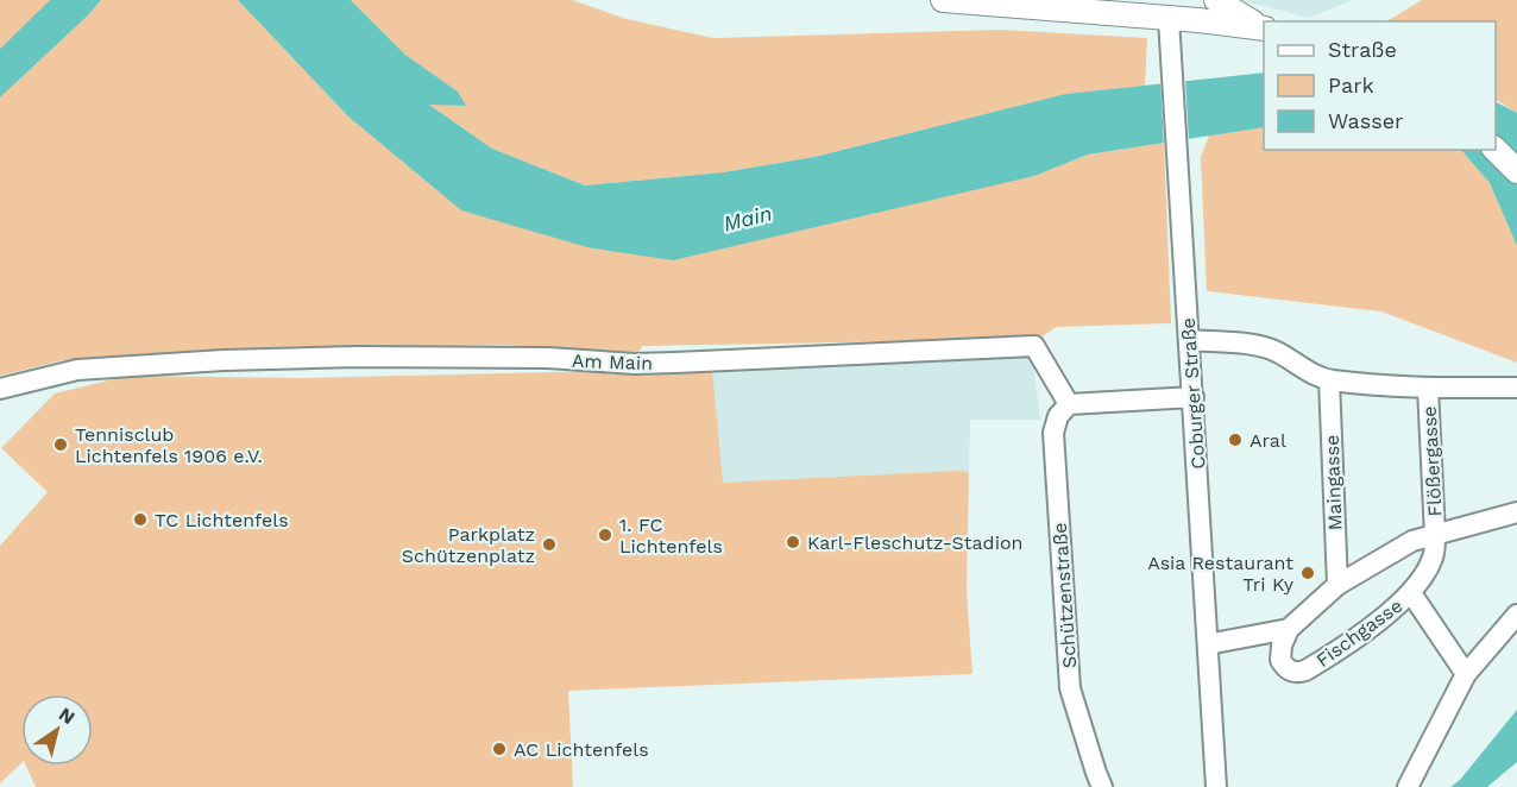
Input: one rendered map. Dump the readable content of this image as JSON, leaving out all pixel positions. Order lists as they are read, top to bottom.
{
  "streets": {
    "street": [
      "Am Main",
      "Coburger Straße",
      "Flößergasse",
      "Maingasse",
      "Schützenstraße",
      "Fischgasse"
    ]
  },
  "crossings": [
    ["Am Main", "Schützenstraße"],
    ["Flößergasse", "Fischgasse"]
  ],
  "water": ["Main"],
  "places": [
    "Aral",
    "Tennisclub Lichtenfels 1906 e.V.",
    "TC Lichtenfels",
    "1. FC Lichtenfels",
    "Karl-Fleschutz-Stadion",
    "Parkplatz Schützenplatz",
    "Asia Restaurant Tri Ky",
    "AC Lichtenfels"
  ],
  "legend": ["Straße", "Park", "Wasser"],
  "north": "top right"
}
